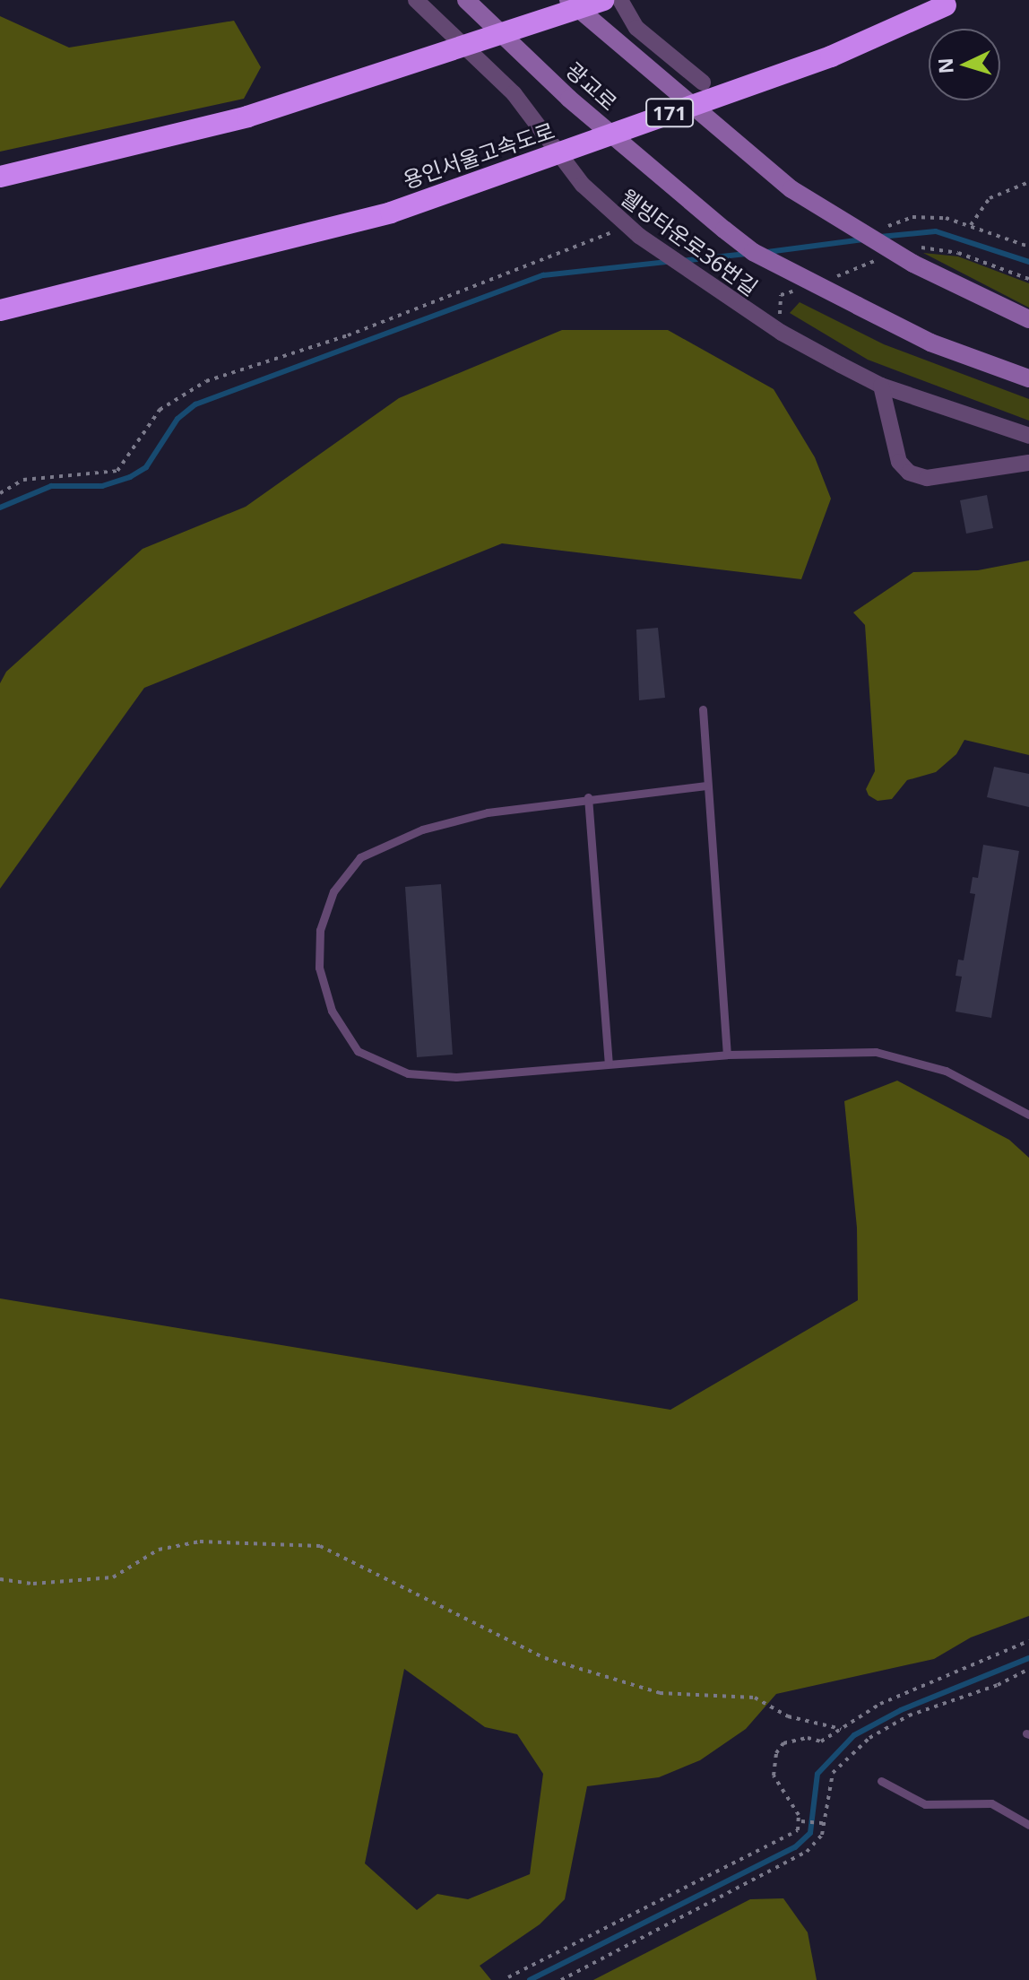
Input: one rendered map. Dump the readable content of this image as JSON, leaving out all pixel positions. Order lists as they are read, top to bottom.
{
  "streets": {
    "highway": ["171", "용인서울고속도로"],
    "main road": ["광교로"],
    "street": ["웰빙타운로36번길"]
  },
  "north": "left"
}
